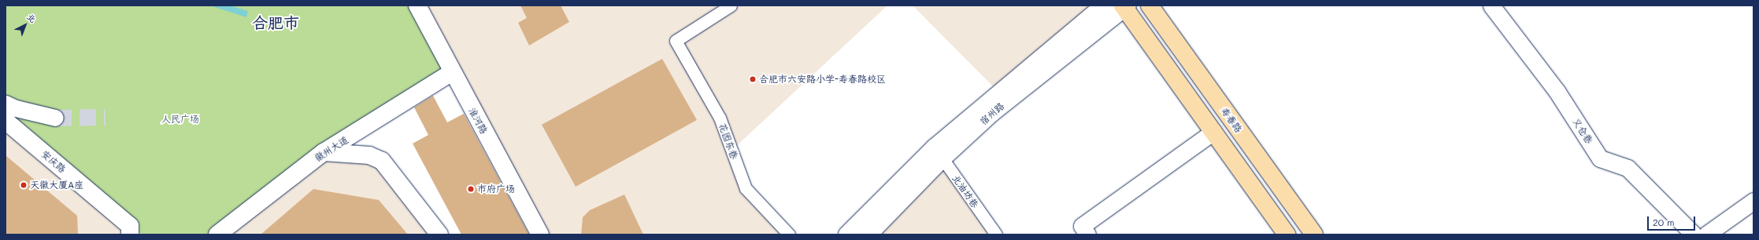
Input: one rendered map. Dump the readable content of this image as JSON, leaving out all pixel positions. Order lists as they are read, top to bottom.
{
  "streets": {
    "main road": [
      "宿州路",
      "寿春路",
      "淮河路",
      "徽州大道",
      "安庆路"
    ],
    "street": ["义仓巷", "花园东巷", "北油坊巷"]
  },
  "crossings": [
    ["宿州路", "北油坊巷"],
    ["淮河路", "徽州大道"]
  ],
  "districts": ["合肥市"],
  "parks": ["人民广场"],
  "places": ["合肥市六安路小学-寿春路校区", "天徽大厦A座", "市府广场"],
  "scale_bar": "20 m",
  "north": "top right"
}
